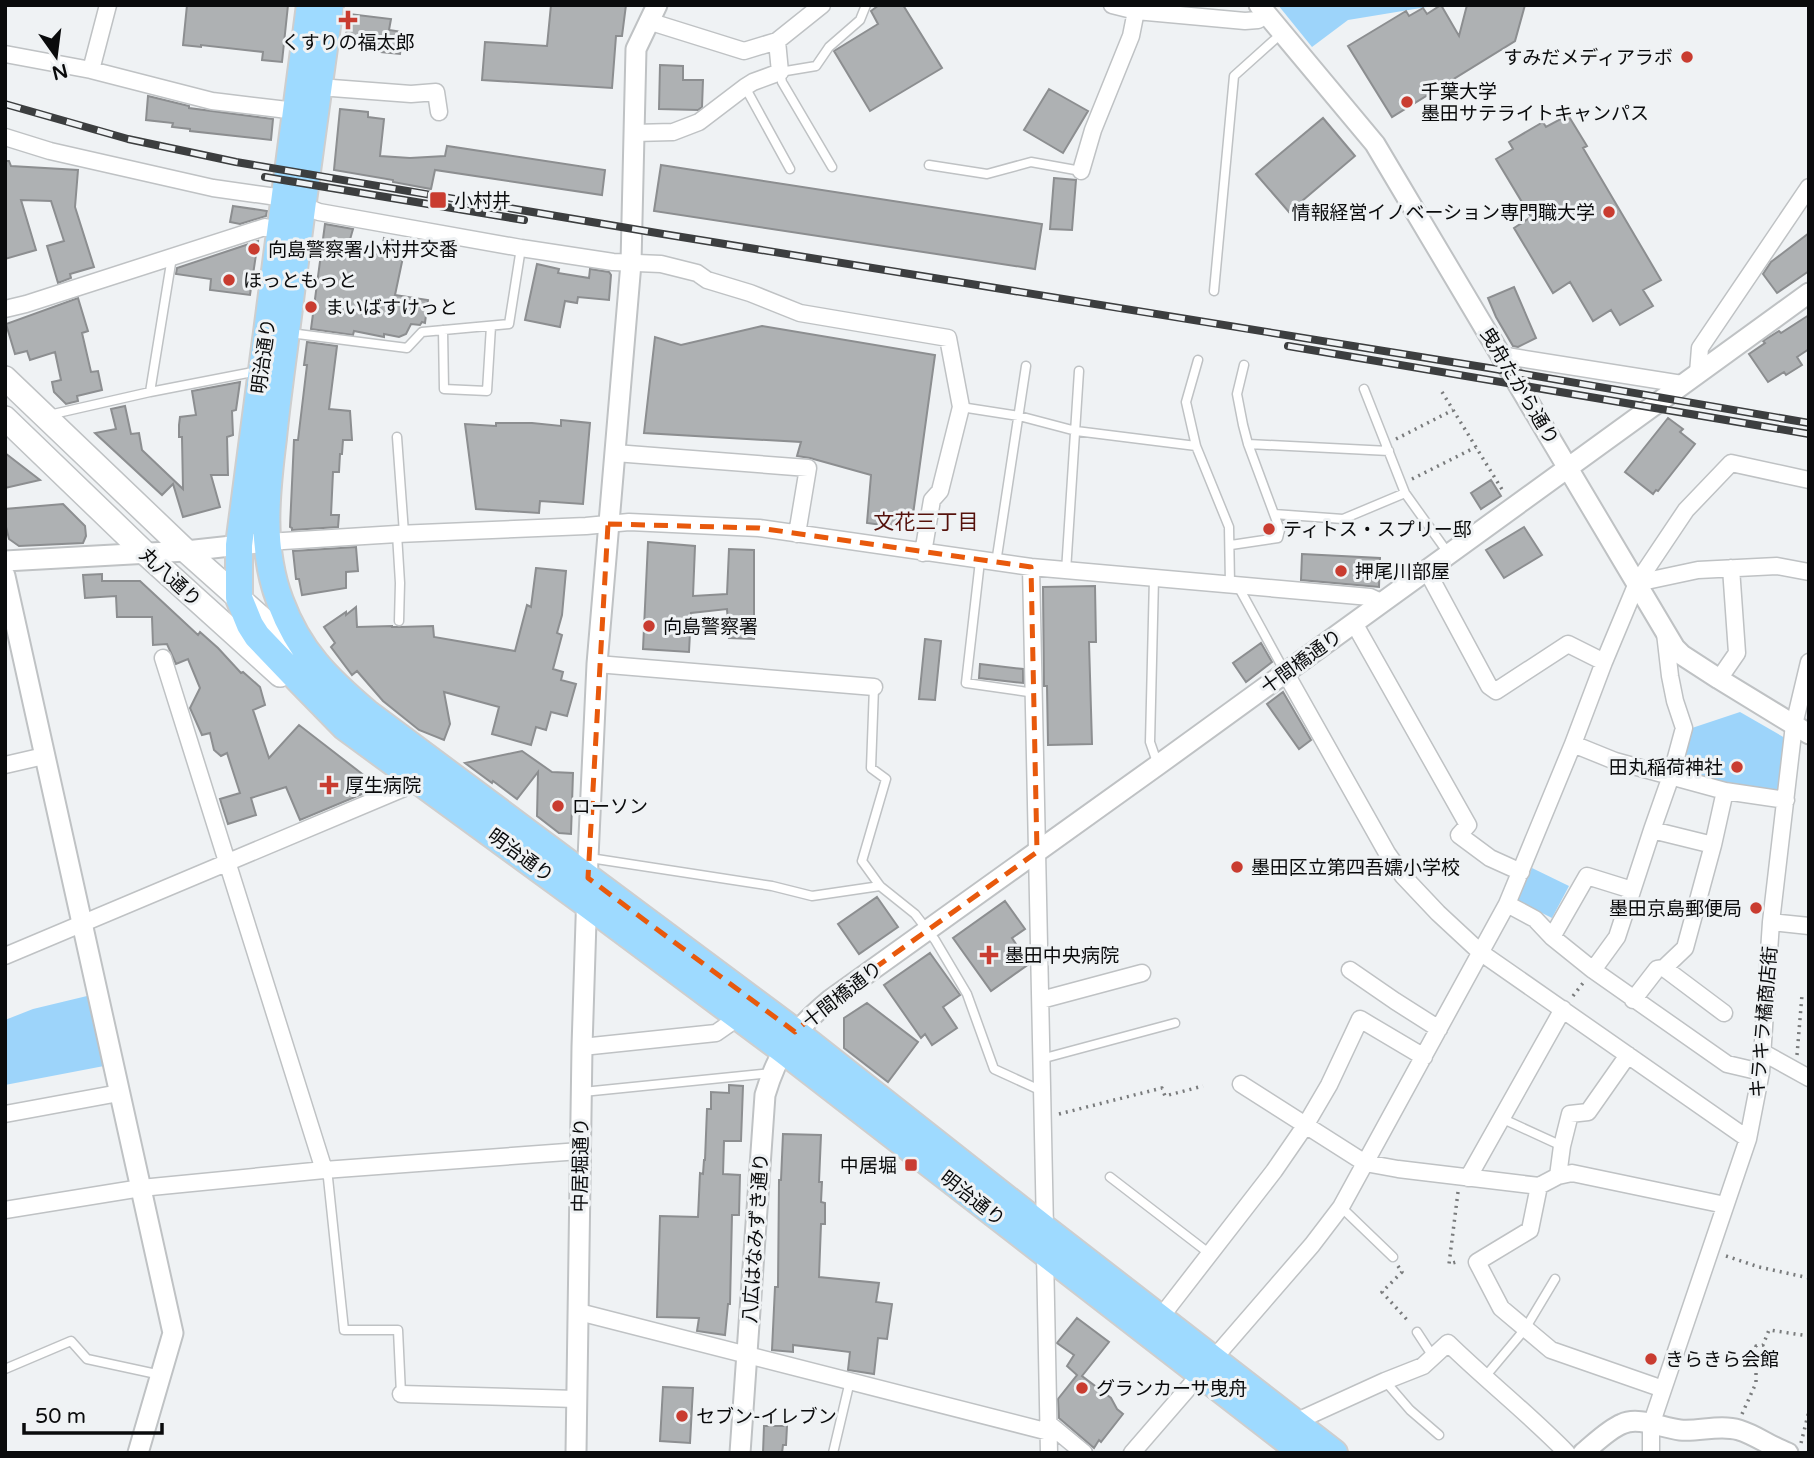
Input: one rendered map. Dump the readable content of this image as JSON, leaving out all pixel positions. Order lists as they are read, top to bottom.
{
  "streets": {
    "main road": ["明治通り", "丸八通り"],
    "street": [
      "曳舟たから通り",
      "十間橋通り",
      "キラキラ橘商店街",
      "中居堀通り",
      "八広はなみずき通り"
    ]
  },
  "crossings": [
    ["明治通り", "丸八通り"],
    ["明治通り", "十間橋通り"],
    ["明治通り", "中居堀通り"],
    ["明治通り", "八広はなみずき通り"],
    ["曳舟たから通り", "十間橋通り"],
    ["曳舟たから通り", "キラキラ橘商店街"],
    ["十間橋通り", "八広はなみずき通り"]
  ],
  "districts": ["文花三丁目"],
  "places": {
    "health": ["くすりの福太郎", "厚生病院", "墨田中央病院"],
    "other": [
      "すみだメディアラボ",
      "千葉大学 墨田サテライトキャンパス",
      "情報経営イノベーション専門職大学",
      "向島警察署小村井交番",
      "ほっともっと",
      "まいばすけっと",
      "ティトス・スプリー邸",
      "押尾川部屋",
      "向島警察署",
      "田丸稲荷神社",
      "ローソン",
      "墨田区立第四吾嬬小学校",
      "墨田京島郵便局",
      "きらきら会館",
      "グランカーサ曳舟",
      "セブン-イレブン"
    ],
    "transit": ["小村井", "中居堀"]
  },
  "scale_bar": "50 m",
  "north": "bottom"
}
